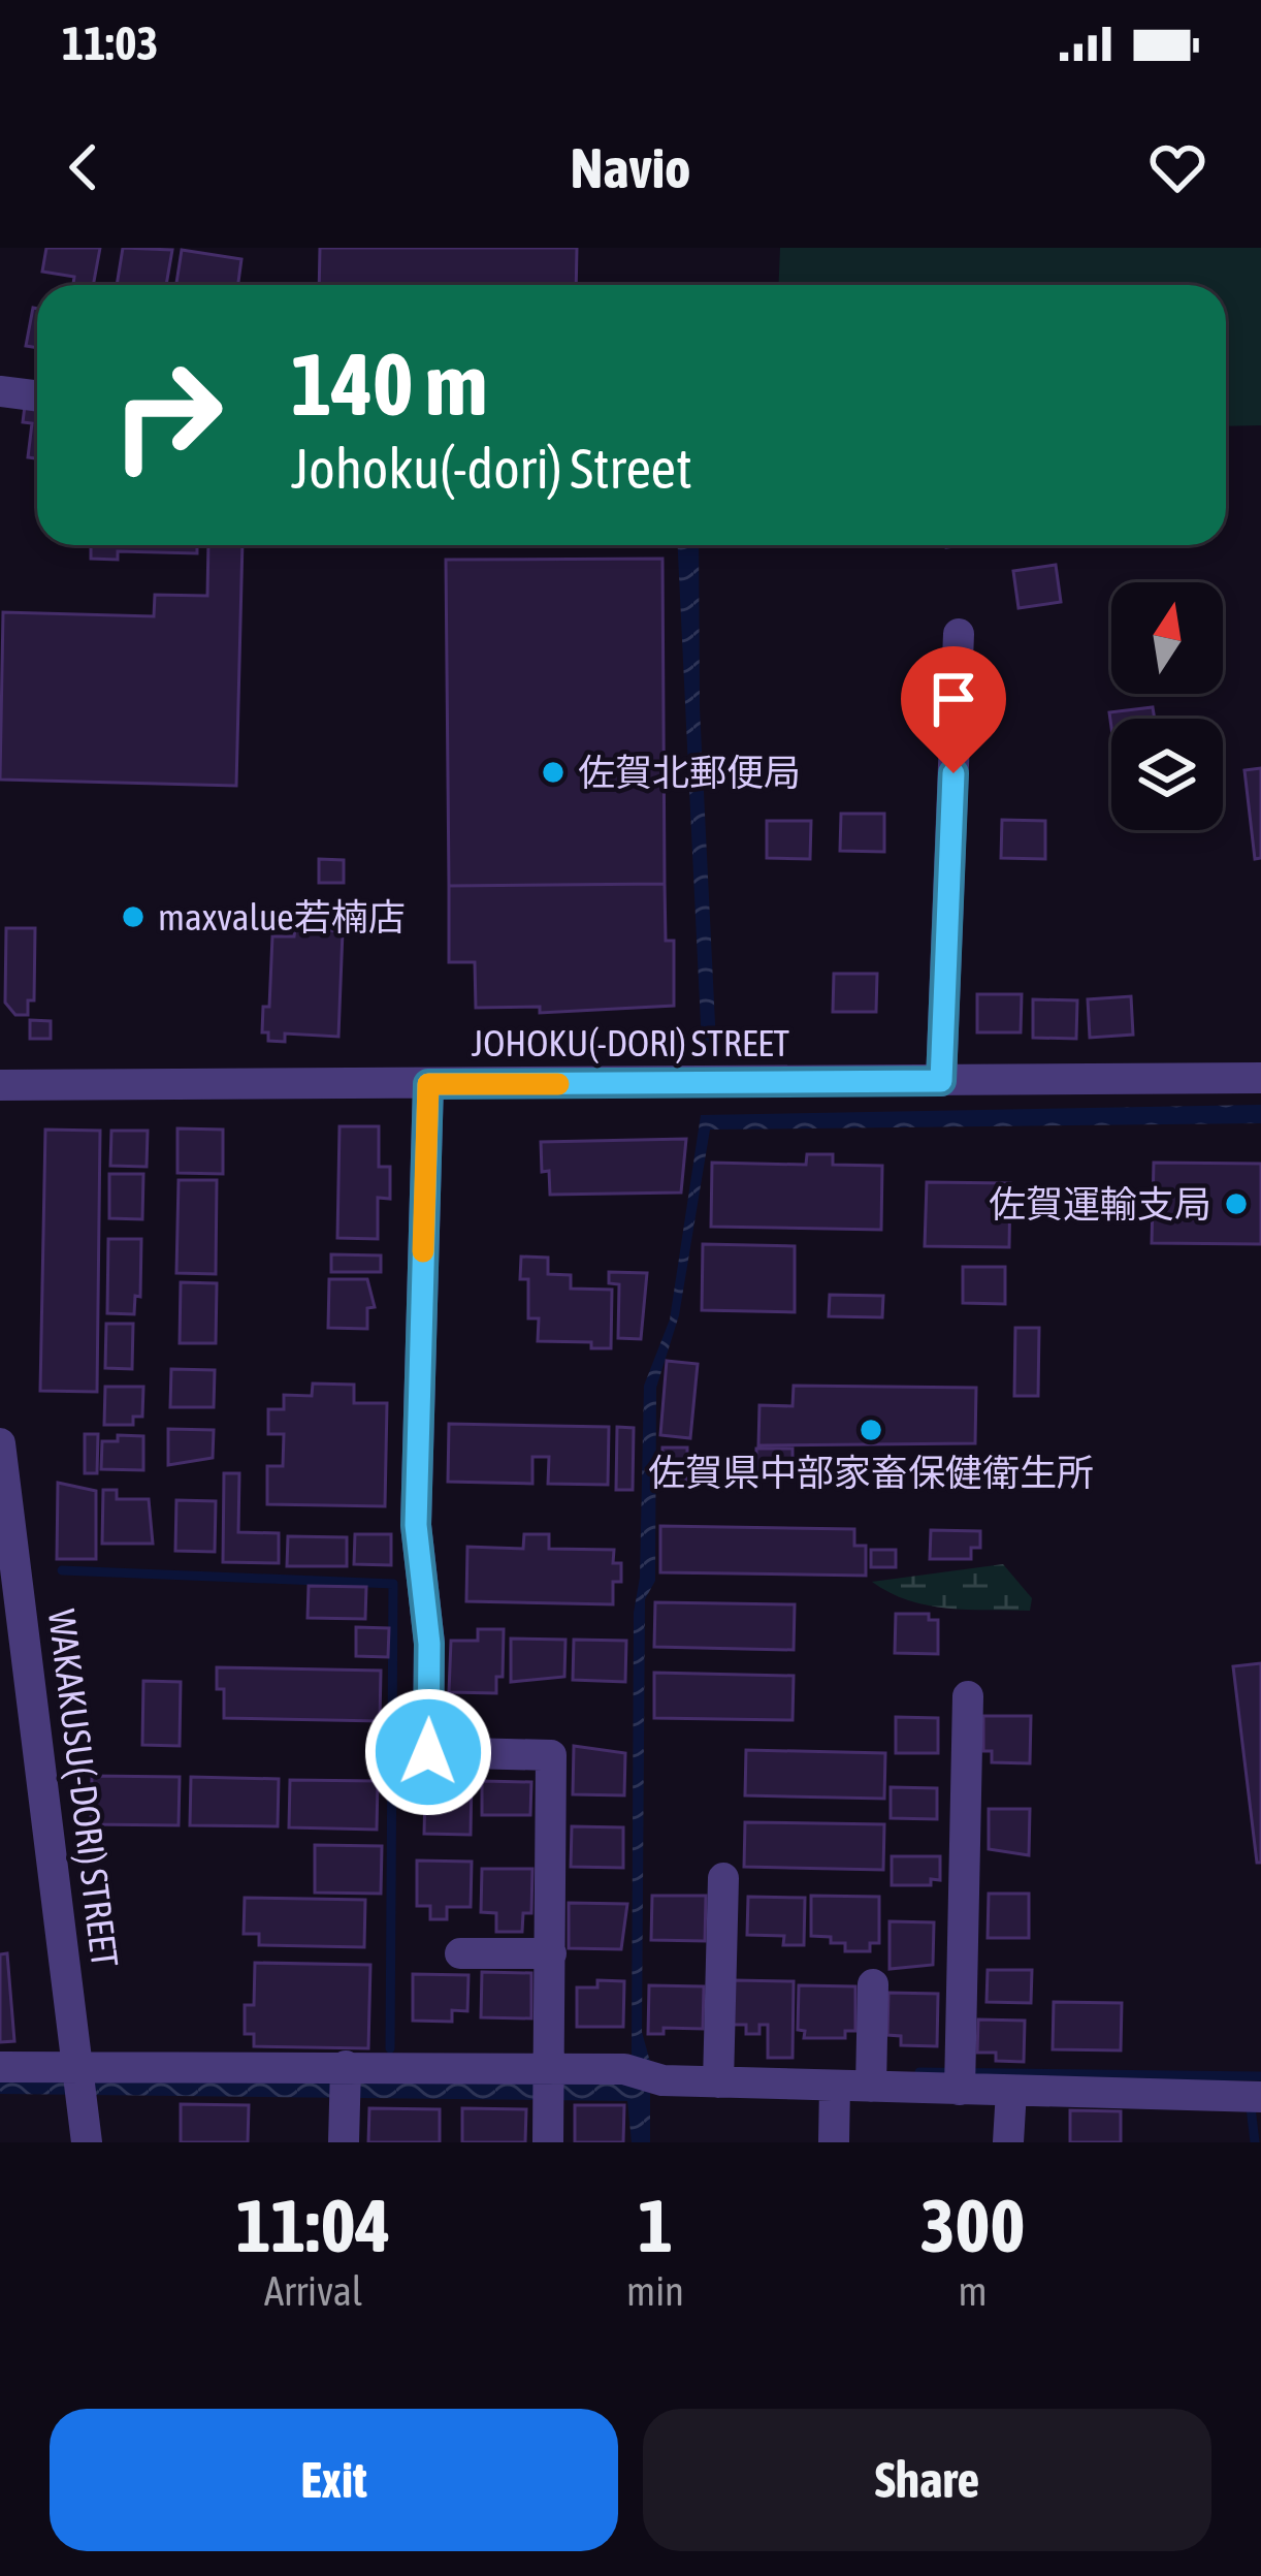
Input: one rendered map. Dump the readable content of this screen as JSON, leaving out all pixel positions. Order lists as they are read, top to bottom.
{
  "streets": {
    "street": ["JOHOKU(-DORI) STREET", "WAKAKUSU(-DORI) STREET"]
  },
  "places": [
    "佐賀北郵便局",
    "maxvalue若楠店",
    "佐賀運輸支局",
    "佐賀県中部家畜保健衛生所"
  ],
  "north": "top",
  "page": {
    "status": "11:03",
    "header": "Navio",
    "turn": ["140 m", "Johoku(-dori) Street"],
    "eta": [
      "11:04",
      "Arrival",
      "1",
      "min",
      "300",
      "m"
    ],
    "buttons": ["Exit", "Share"]
  }
}
